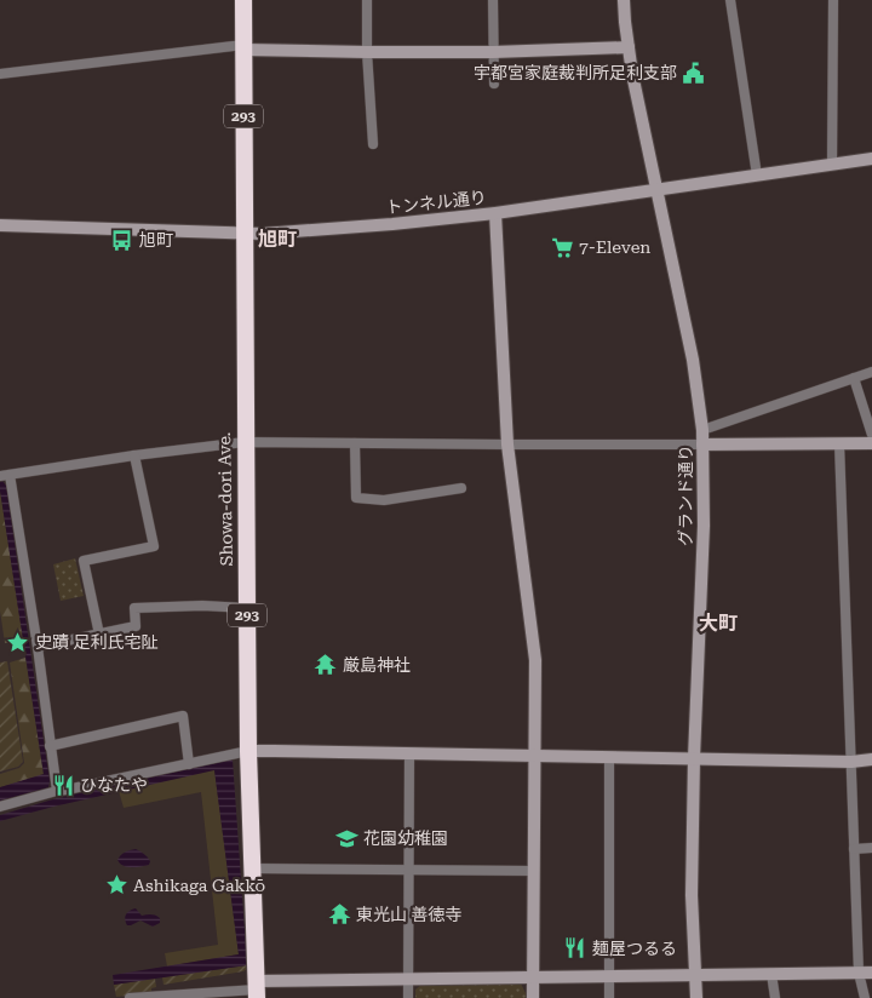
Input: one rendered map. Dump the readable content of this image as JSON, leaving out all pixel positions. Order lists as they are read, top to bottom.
{
  "streets": {
    "highway": ["293", "Showa-dori Ave."],
    "street": ["トンネル通り", "グランド通り"]
  },
  "crossings": [
    ["トンネル通り", "グランド通り"],
    ["トンネル通り", "Showa-dori Ave."]
  ],
  "districts": ["旭町", "大町"],
  "places": {
    "public building": ["宇都宮家庭裁判所足利支部"],
    "bus stop": ["旭町"],
    "supermarket": ["7-Eleven"],
    "place": ["史蹟 足利氏宅阯", "Ashikaga Gakkō"],
    "temple": ["厳島神社", "東光山 善徳寺"],
    "restaurant": ["ひなたや", "麺屋つるる"],
    "school or university": ["花園幼稚園"]
  }
}
